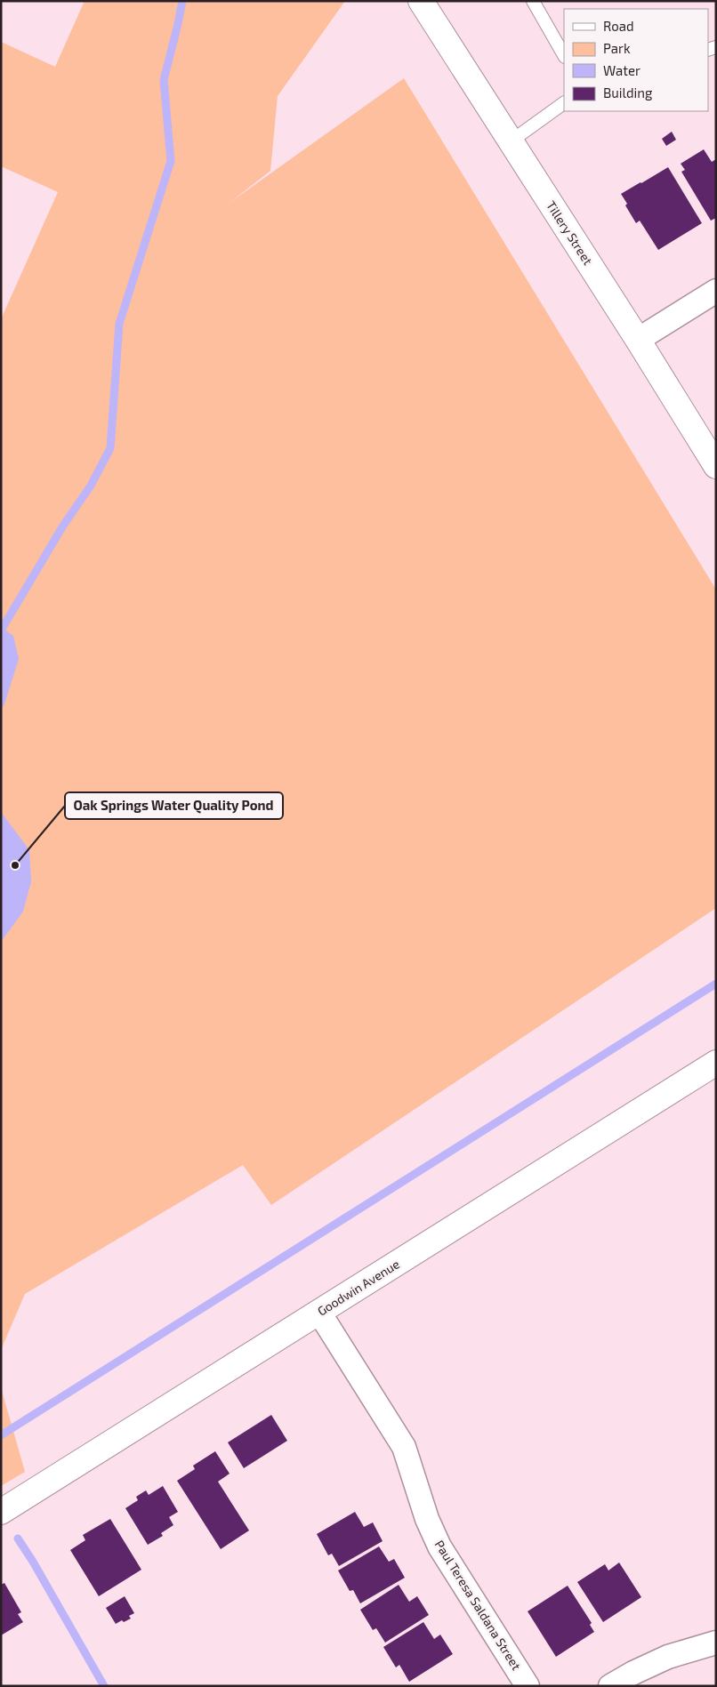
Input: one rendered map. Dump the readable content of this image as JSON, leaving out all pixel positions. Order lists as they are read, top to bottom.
{
  "streets": {
    "street": ["Tillery Street", "Goodwin Avenue", "Paul Teresa Saldana Street"]
  },
  "crossings": [
    ["Goodwin Avenue", "Paul Teresa Saldana Street"]
  ],
  "places": ["Oak Springs Water Quality Pond"],
  "legend": [
    "Road",
    "Park",
    "Water",
    "Building"
  ]
}
